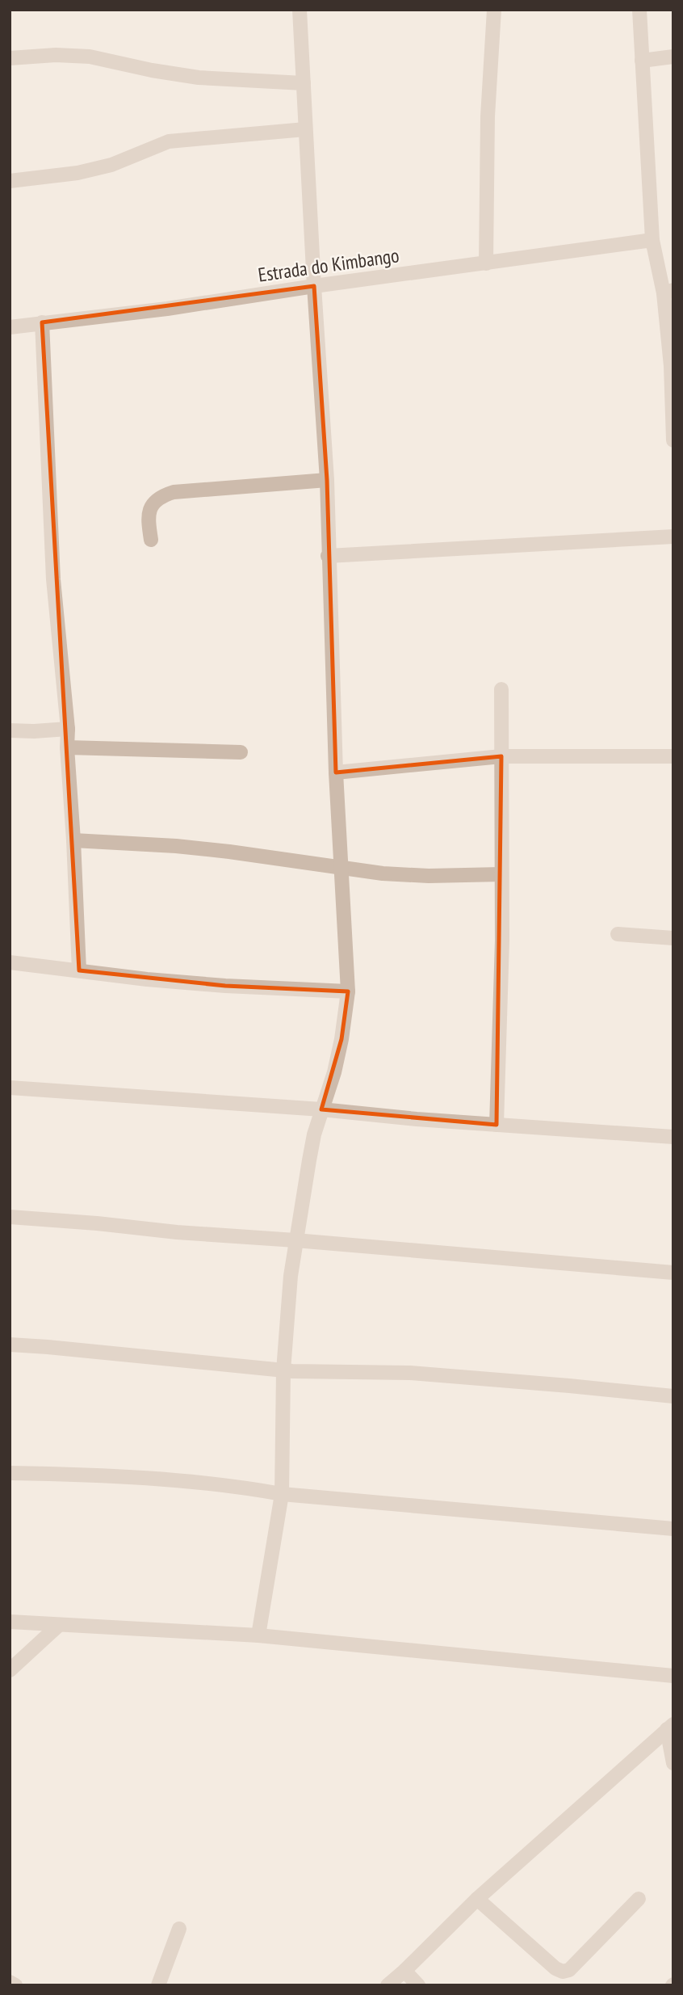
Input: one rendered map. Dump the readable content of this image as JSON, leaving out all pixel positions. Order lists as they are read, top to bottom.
{
  "streets": {
    "street": ["Estrada do Kimbango"]
  }
}
